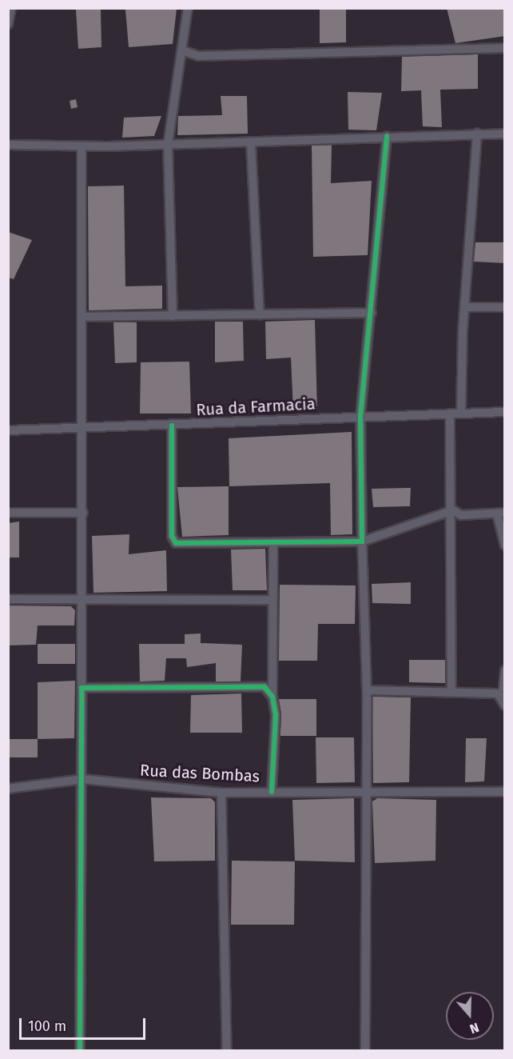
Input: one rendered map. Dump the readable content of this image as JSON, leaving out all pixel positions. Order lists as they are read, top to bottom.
{
  "streets": {
    "street": ["Rua da Farmacia", "Rua das Bombas"]
  },
  "scale_bar": "100 m",
  "north": "bottom"
}
